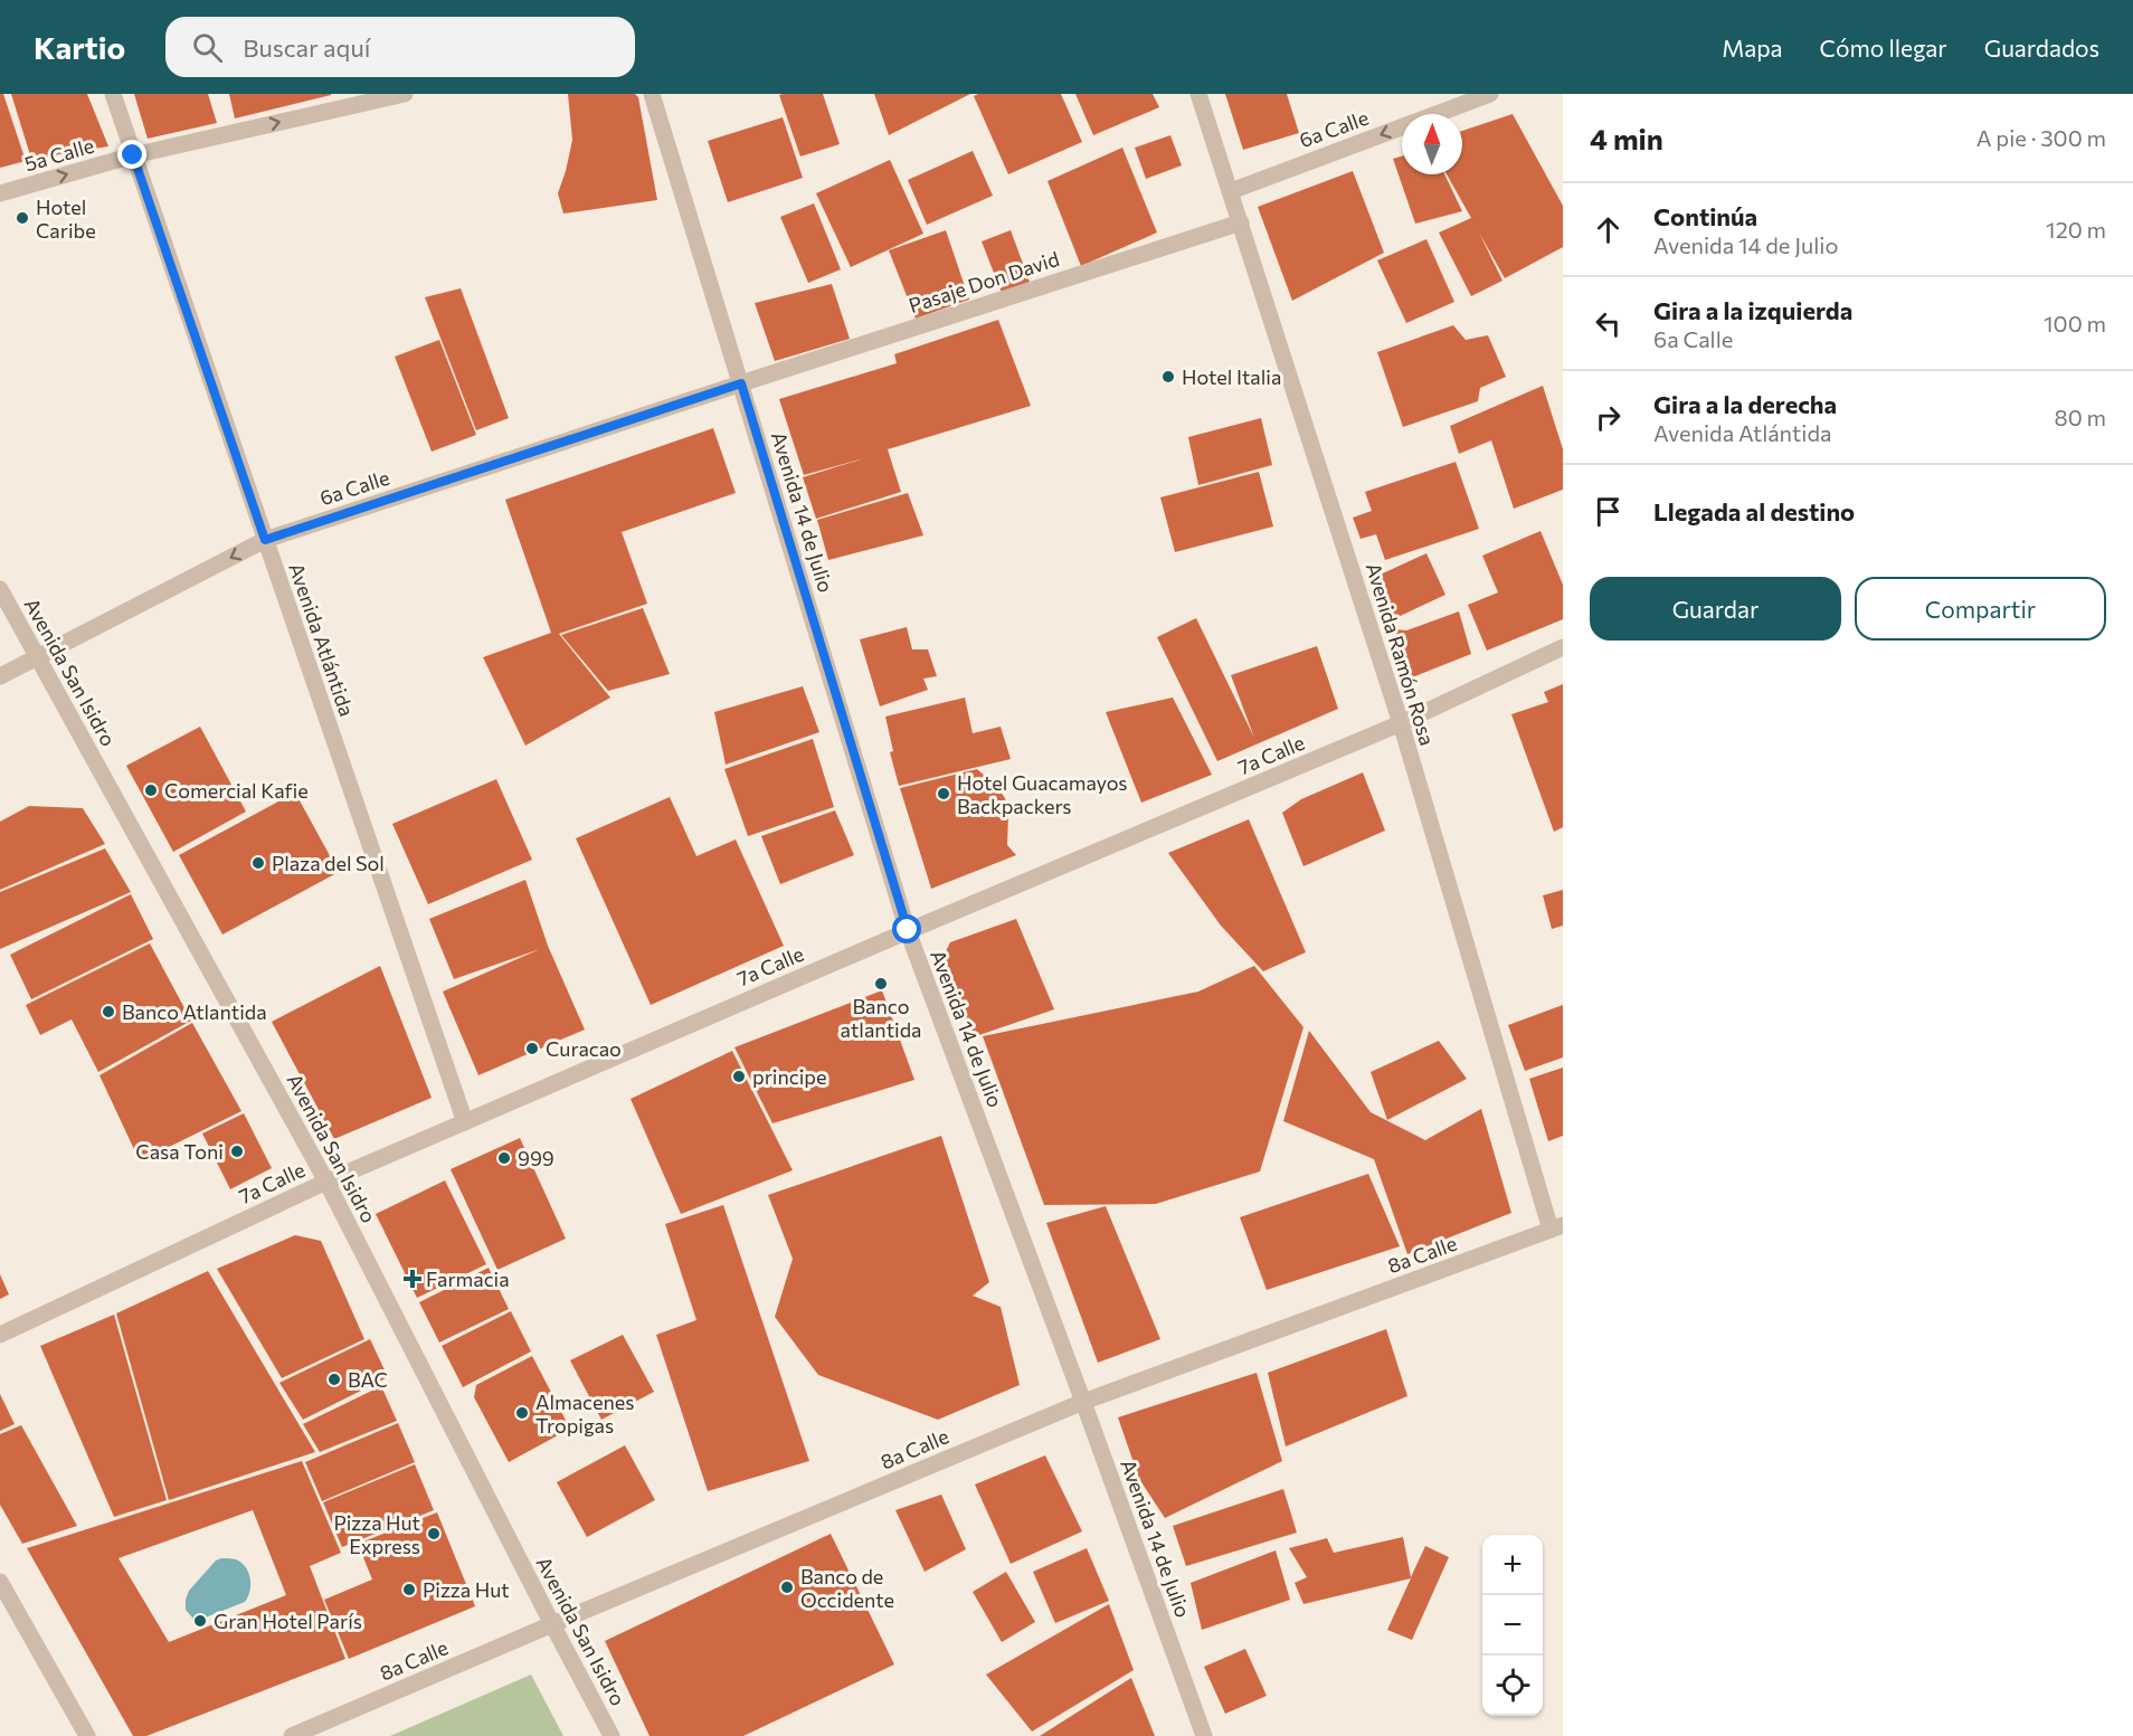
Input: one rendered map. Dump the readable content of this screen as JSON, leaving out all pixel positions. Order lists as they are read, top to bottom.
{
  "streets": {
    "street": [
      "6a Calle",
      "5a Calle",
      "Pasaje Don David",
      "Avenida 14 de Julio",
      "Avenida Atlántida",
      "Avenida Ramón Rosa",
      "Avenida San Isidro",
      "7a Calle",
      "8a Calle"
    ]
  },
  "crossings": [
    ["6a Calle", "Pasaje Don David"],
    ["6a Calle", "Avenida 14 de Julio"],
    ["6a Calle", "Avenida Atlántida"],
    ["6a Calle", "Avenida Ramón Rosa"],
    ["6a Calle", "Avenida San Isidro"],
    ["5a Calle", "Avenida Atlántida"],
    ["Pasaje Don David", "Avenida 14 de Julio"],
    ["Pasaje Don David", "Avenida Ramón Rosa"],
    ["Avenida 14 de Julio", "7a Calle"],
    ["Avenida 14 de Julio", "8a Calle"],
    ["Avenida Atlántida", "7a Calle"],
    ["Avenida Ramón Rosa", "7a Calle"],
    ["Avenida Ramón Rosa", "8a Calle"],
    ["Avenida San Isidro", "7a Calle"],
    ["Avenida San Isidro", "8a Calle"]
  ],
  "one_way": ["6a Calle", "5a Calle"],
  "places": {
    "other": [
      "Hotel Caribe",
      "Hotel Italia",
      "Comercial Kafie",
      "Hotel Guacamayos Backpackers",
      "Plaza del Sol",
      "Banco atlantida",
      "Banco Atlantida",
      "Curacao",
      "principe",
      "Casa Toni",
      "999",
      "BAC",
      "Almacenes Tropigas",
      "Pizza Hut Express",
      "Banco de Occidente",
      "Pizza Hut",
      "Gran Hotel París"
    ],
    "health": ["Farmacia"]
  },
  "north": "top",
  "page": {
    "header": "Kartio",
    "search": "Buscar aquí",
    "nav": ["Mapa", "Cómo llegar", "Guardados"],
    "heading": ["4 min", "A pie · 300 m"],
    "list": [
      ["Continúa", "Avenida 14 de Julio", "120 m"],
      ["Gira a la izquierda", "6a Calle", "100 m"],
      ["Gira a la derecha", "Avenida Atlántida", "80 m"],
      "Llegada al destino"
    ],
    "buttons": ["Guardar", "Compartir"],
    "map_buttons": ["+", "−"]
  }
}
